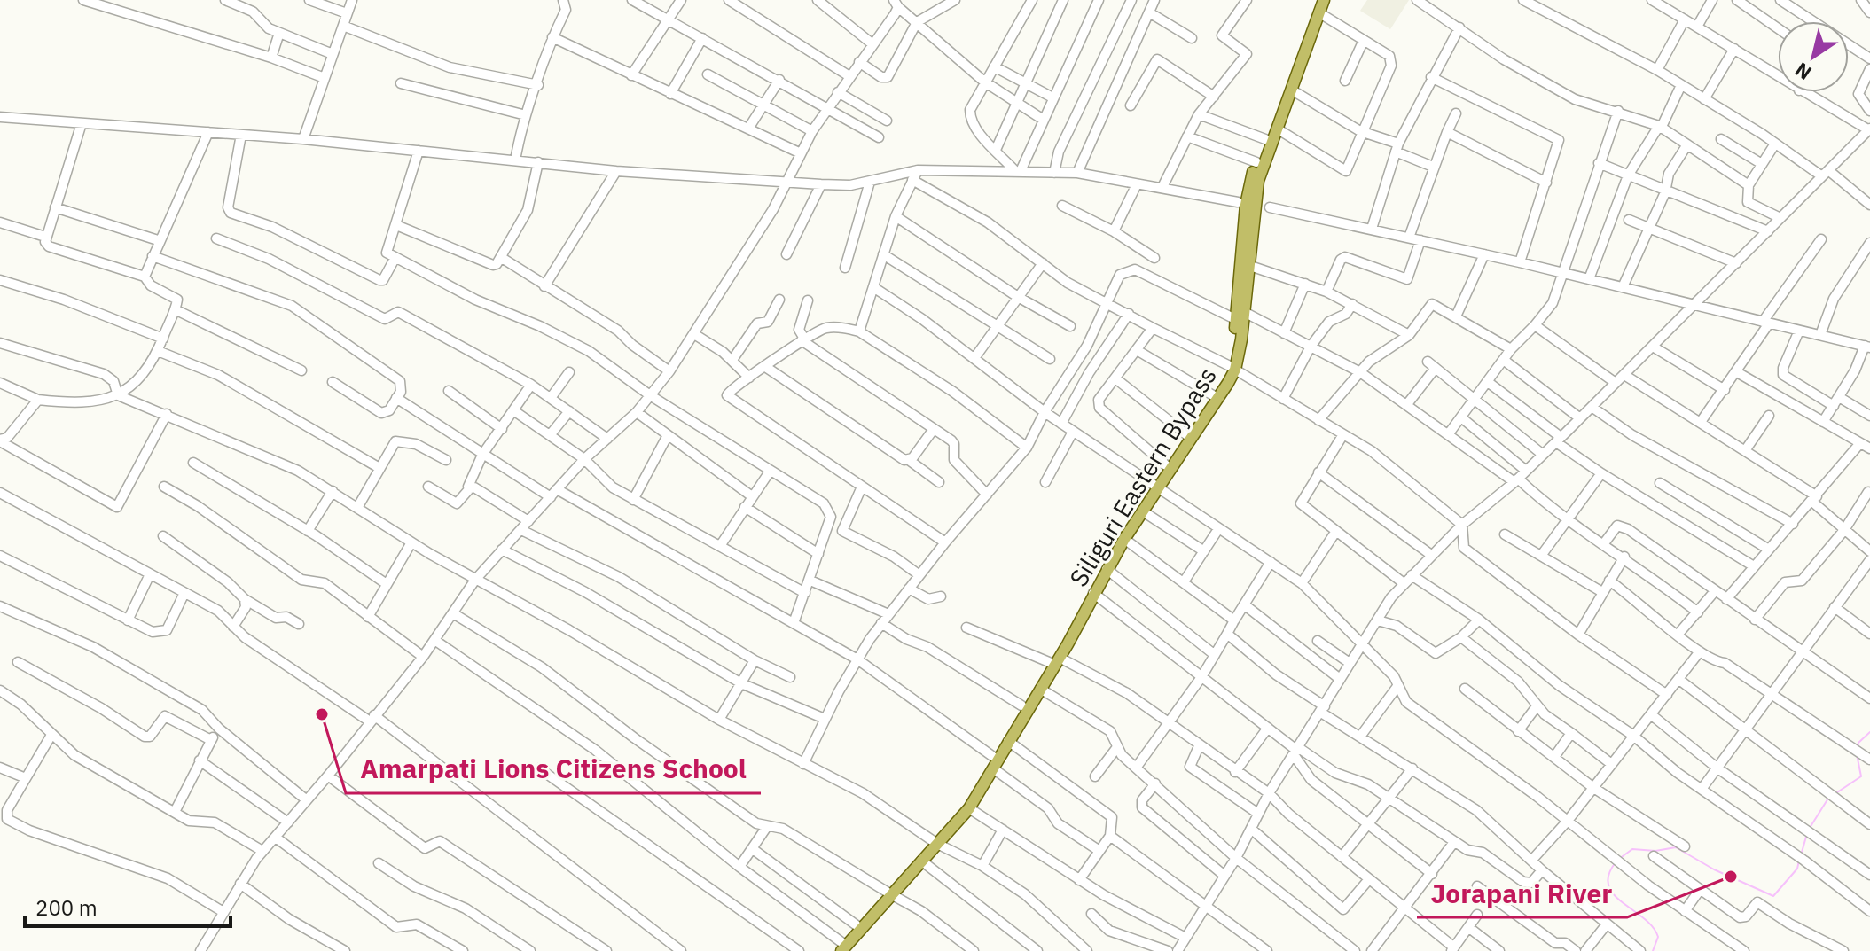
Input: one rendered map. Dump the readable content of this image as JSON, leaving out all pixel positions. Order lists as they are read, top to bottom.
{
  "streets": {
    "main road": ["Siliguri Eastern Bypass"]
  },
  "places": ["Amarpati Lions Citizens School", "Jorapani River"],
  "scale_bar": "200 m",
  "north": "bottom left"
}
